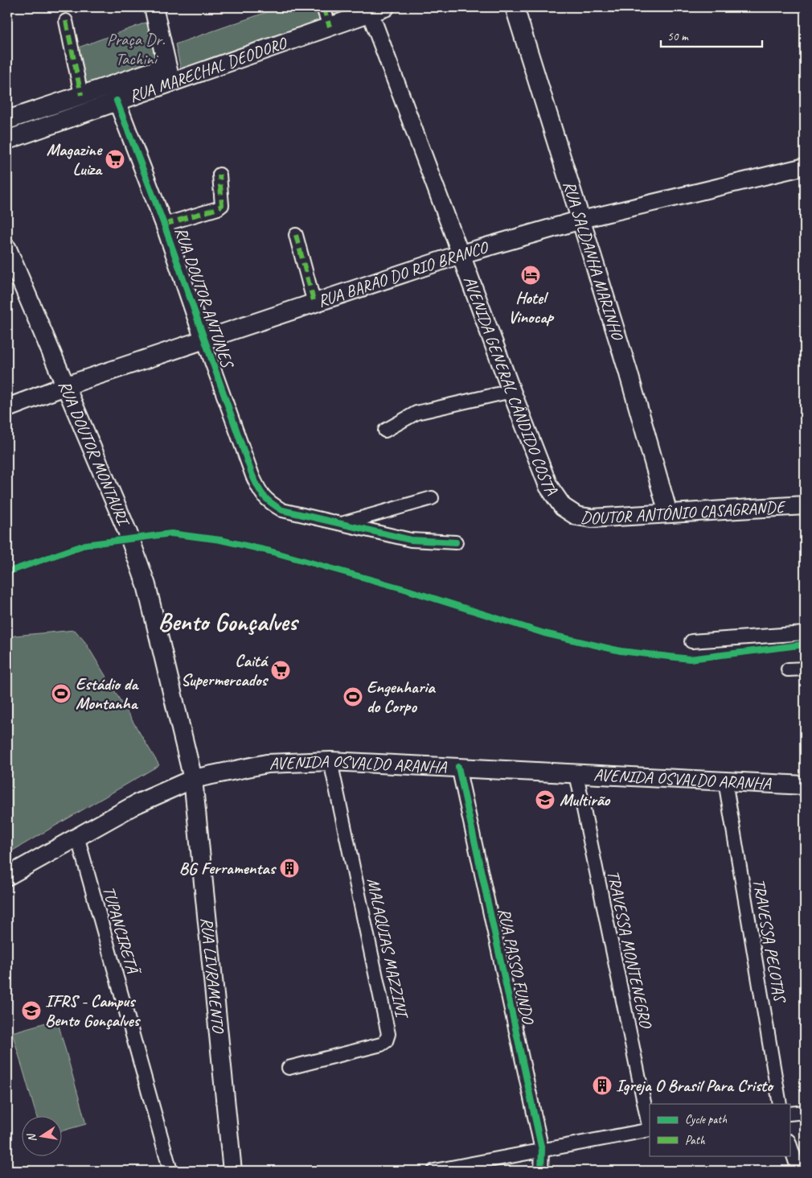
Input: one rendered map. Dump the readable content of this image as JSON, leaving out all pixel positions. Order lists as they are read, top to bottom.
{
  "streets": {
    "main road": [
      "RUA MARECHAL DEODORO",
      "RUA SALDANHA MARINHO",
      "RUA BARÃO DO RIO BRANCO",
      "AVENIDA GENERAL CÂNDIDO COSTA",
      "RUA DOUTOR MONTAURI",
      "DOUTOR ANTÔNIO CASAGRANDE",
      "AVENIDA OSVALDO ARANHA",
      "RUA LIVRAMENTO"
    ],
    "street": [
      "RUA DOUTOR ANTUNES",
      "TUPANCIRETÃ",
      "TRAVESSA PELOTAS",
      "MALAQUIAS MAZZINI",
      "TRAVESSA MONTENEGRO",
      "RUA PASSO FUNDO"
    ]
  },
  "crossings": [
    ["RUA MARECHAL DEODORO", "RUA DOUTOR ANTUNES"],
    ["RUA MARECHAL DEODORO", "AVENIDA GENERAL CÂNDIDO COSTA"],
    ["RUA SALDANHA MARINHO", "RUA BARÃO DO RIO BRANCO"],
    ["RUA SALDANHA MARINHO", "DOUTOR ANTÔNIO CASAGRANDE"],
    ["RUA BARÃO DO RIO BRANCO", "RUA DOUTOR ANTUNES"],
    ["RUA BARÃO DO RIO BRANCO", "AVENIDA GENERAL CÂNDIDO COSTA"],
    ["RUA BARÃO DO RIO BRANCO", "RUA DOUTOR MONTAURI"],
    ["AVENIDA GENERAL CÂNDIDO COSTA", "DOUTOR ANTÔNIO CASAGRANDE"],
    ["RUA DOUTOR MONTAURI", "AVENIDA OSVALDO ARANHA"],
    ["RUA DOUTOR MONTAURI", "RUA LIVRAMENTO"],
    ["AVENIDA OSVALDO ARANHA", "TUPANCIRETÃ"],
    ["AVENIDA OSVALDO ARANHA", "TRAVESSA PELOTAS"],
    ["AVENIDA OSVALDO ARANHA", "MALAQUIAS MAZZINI"],
    ["AVENIDA OSVALDO ARANHA", "TRAVESSA MONTENEGRO"],
    ["AVENIDA OSVALDO ARANHA", "RUA PASSO FUNDO"],
    ["AVENIDA OSVALDO ARANHA", "RUA LIVRAMENTO"]
  ],
  "districts": ["Bento Gonçalves"],
  "parks": ["Praça Dr. Tachini"],
  "places": {
    "supermarket": ["Magazine Luiza", "Caitá Supermercados"],
    "hotel": ["Hotel Vinocap"],
    "sports": ["Estádio da Montanha", "Engenharia do Corpo"],
    "school or university": ["Multirão", "IFRS - Campus Bento Gonçalves"],
    "building": ["BG Ferramentas", "Igreja O Brasil Para Cristo"]
  },
  "legend": ["Cycle path", "Path"],
  "scale_bar": "50 m",
  "north": "left"
}
